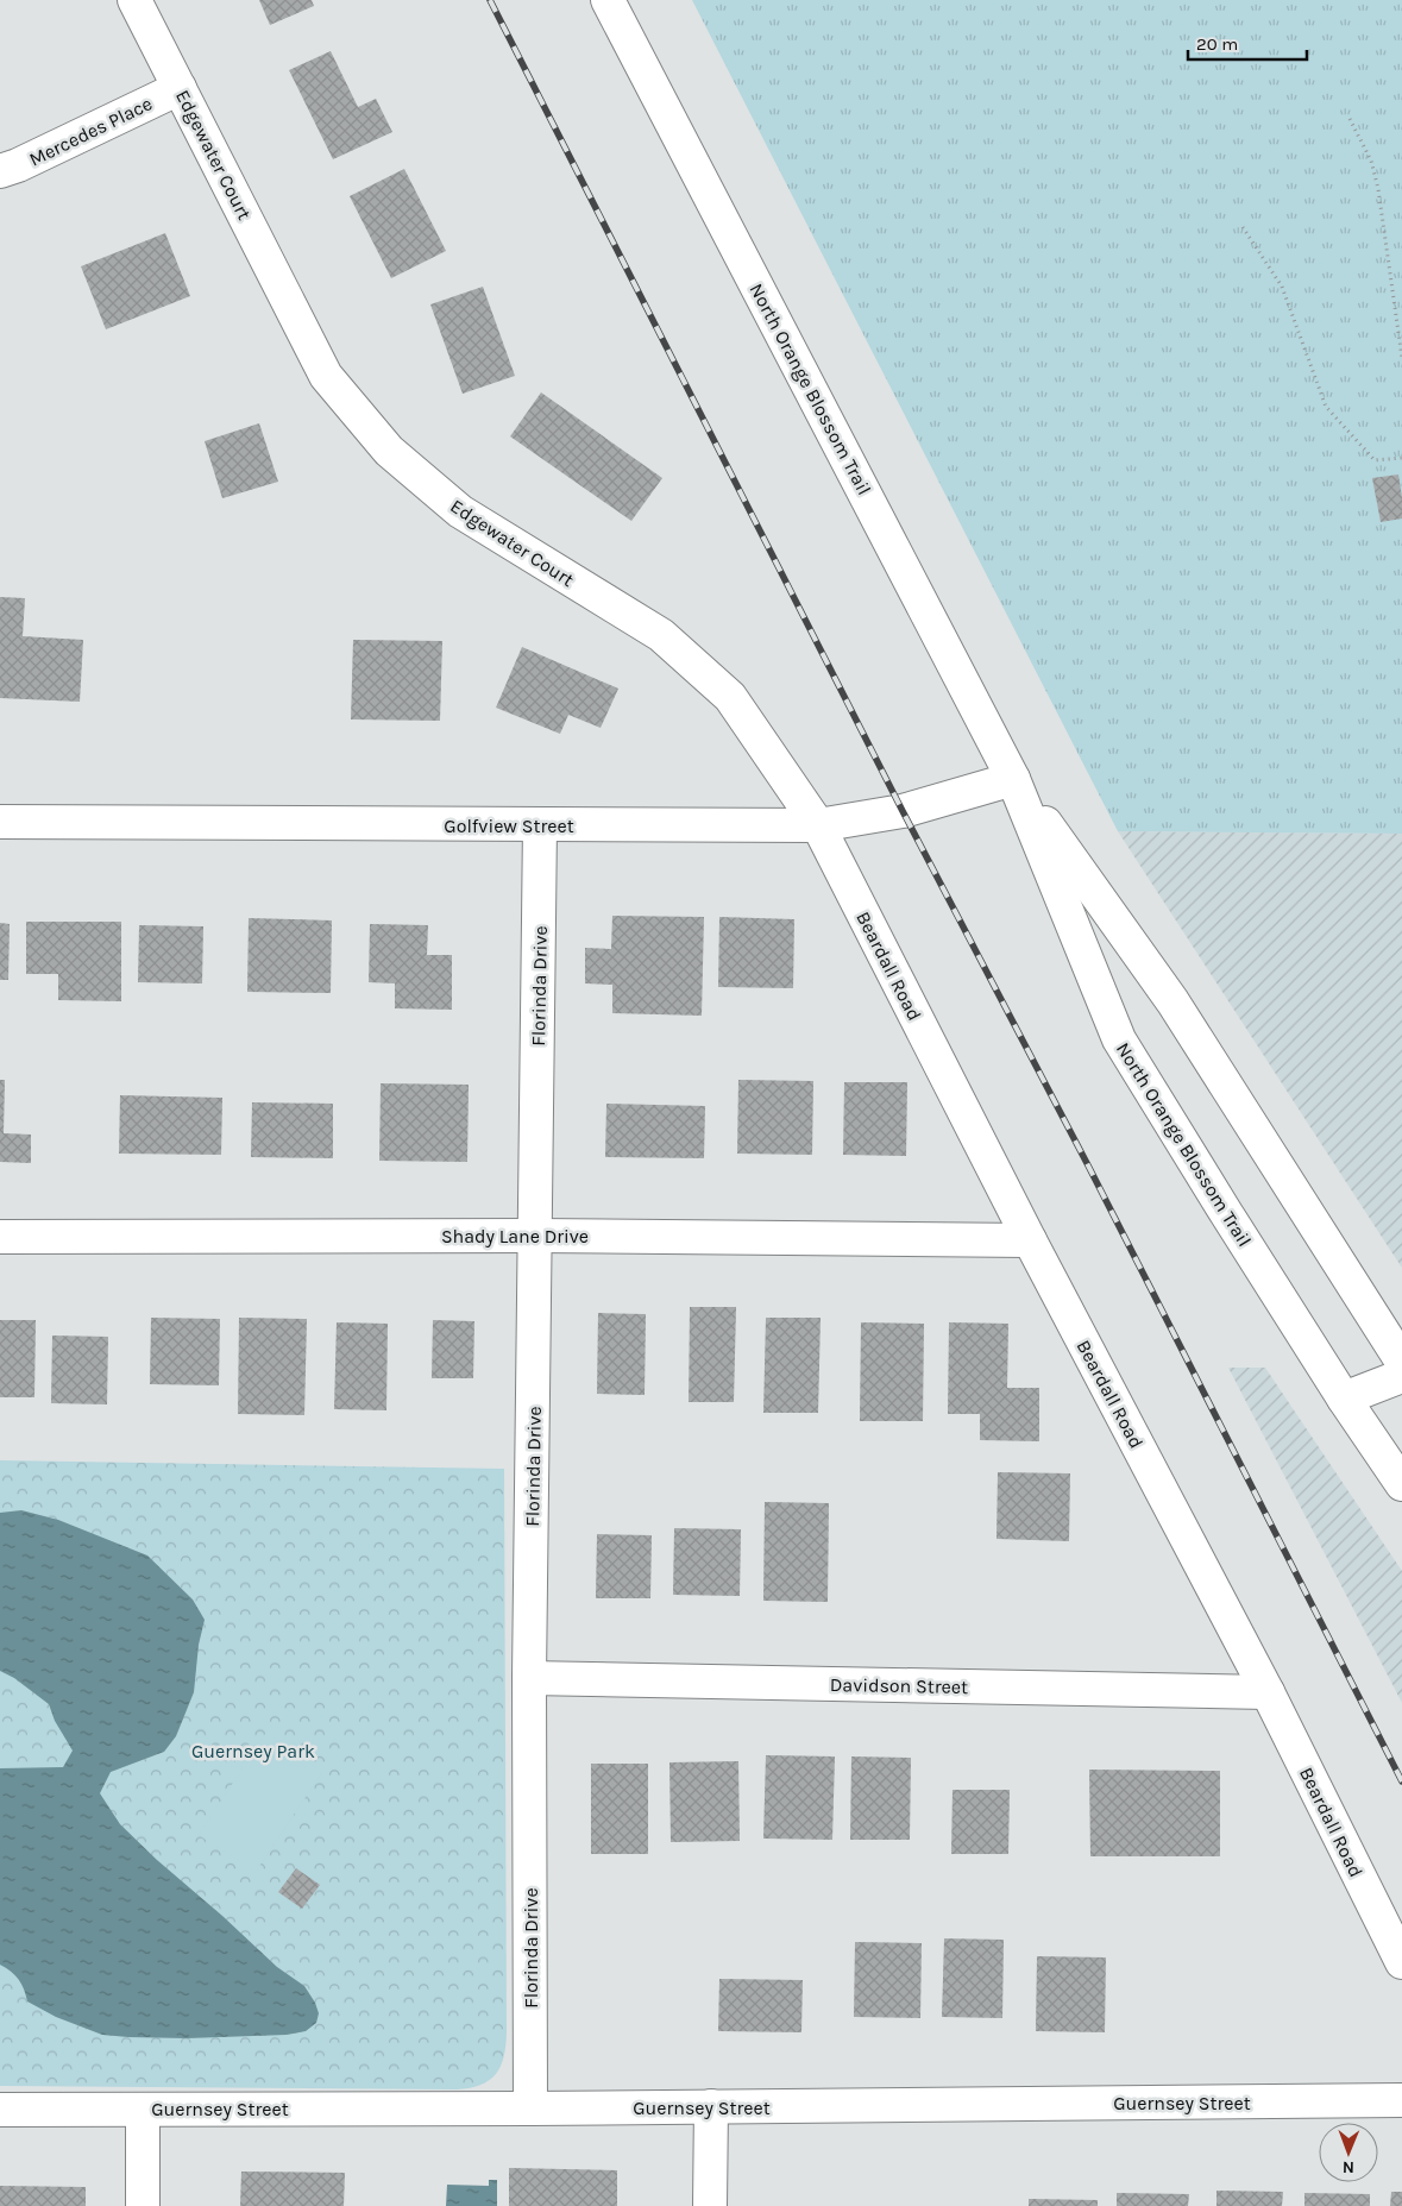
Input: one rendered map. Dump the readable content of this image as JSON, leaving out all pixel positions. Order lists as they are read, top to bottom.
{
  "streets": {
    "street": [
      "Mercedes Place",
      "Edgewater Court",
      "North Orange Blossom Trail",
      "Golfview Street",
      "Beardall Road",
      "Florinda Drive",
      "Shady Lane Drive",
      "Davidson Street",
      "Guernsey Street"
    ]
  },
  "crossings": [
    ["Mercedes Place", "Edgewater Court"],
    ["Edgewater Court", "Golfview Street"],
    ["Edgewater Court", "Beardall Road"],
    ["North Orange Blossom Trail", "Golfview Street"],
    ["Golfview Street", "Beardall Road"],
    ["Golfview Street", "Florinda Drive"],
    ["Beardall Road", "Shady Lane Drive"],
    ["Beardall Road", "Davidson Street"],
    ["Florinda Drive", "Shady Lane Drive"],
    ["Florinda Drive", "Davidson Street"],
    ["Florinda Drive", "Guernsey Street"]
  ],
  "parks": ["Guernsey Park"],
  "scale_bar": "20 m",
  "north": "bottom"
}
